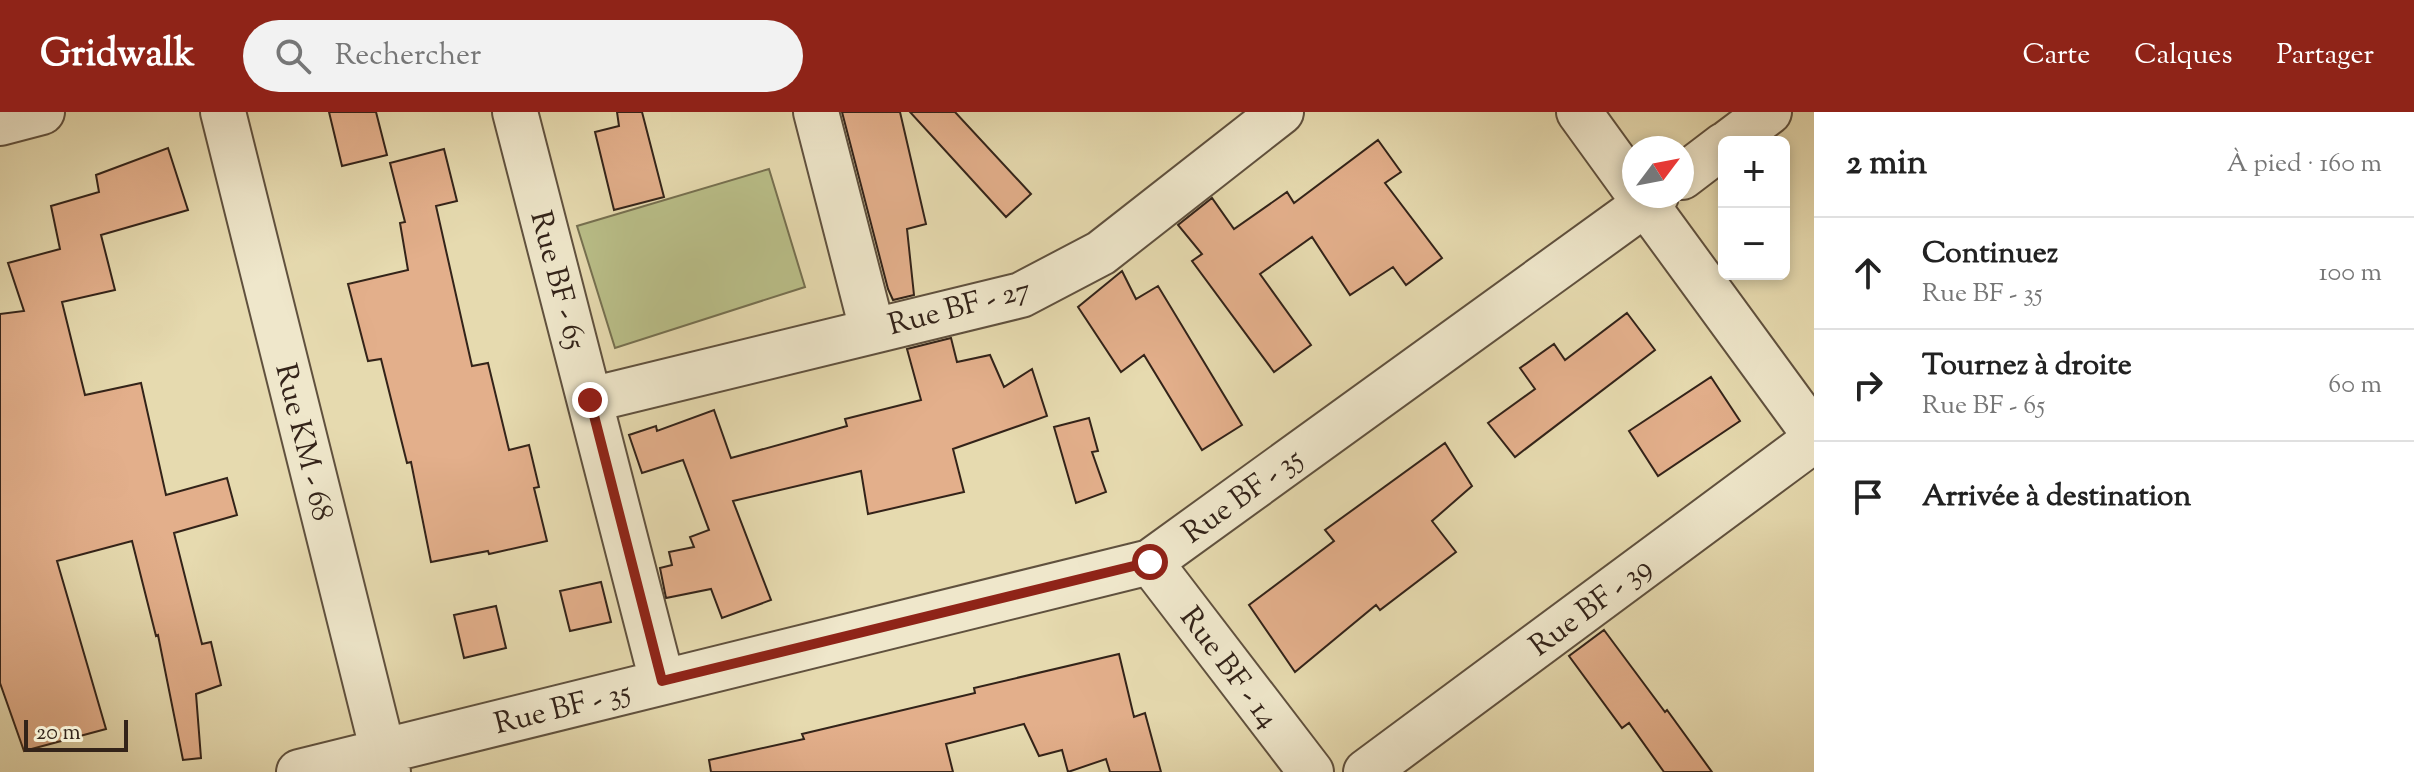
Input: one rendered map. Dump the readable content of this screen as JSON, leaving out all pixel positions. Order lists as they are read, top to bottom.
{
  "streets": {
    "street": [
      "Rue BF - 65",
      "Rue BF - 27",
      "Rue KM - 68",
      "Rue BF - 35",
      "Rue BF - 39",
      "Rue BF - 14"
    ]
  },
  "crossings": [
    ["Rue BF - 65", "Rue BF - 27"],
    ["Rue BF - 65", "Rue BF - 35"],
    ["Rue KM - 68", "Rue BF - 35"],
    ["Rue BF - 35", "Rue BF - 14"]
  ],
  "scale_bar": "20 m",
  "north": "top right",
  "page": {
    "header": "Gridwalk",
    "search": "Rechercher",
    "nav": ["Carte", "Calques", "Partager"],
    "heading": ["2 min", "À pied · 160 m"],
    "map_buttons": ["+", "−"],
    "list": [
      ["Continuez", "Rue BF - 35", "100 m"],
      ["Tournez à droite", "Rue BF - 65", "60 m"],
      "Arrivée à destination"
    ],
    "scale": "20 m"
  }
}
